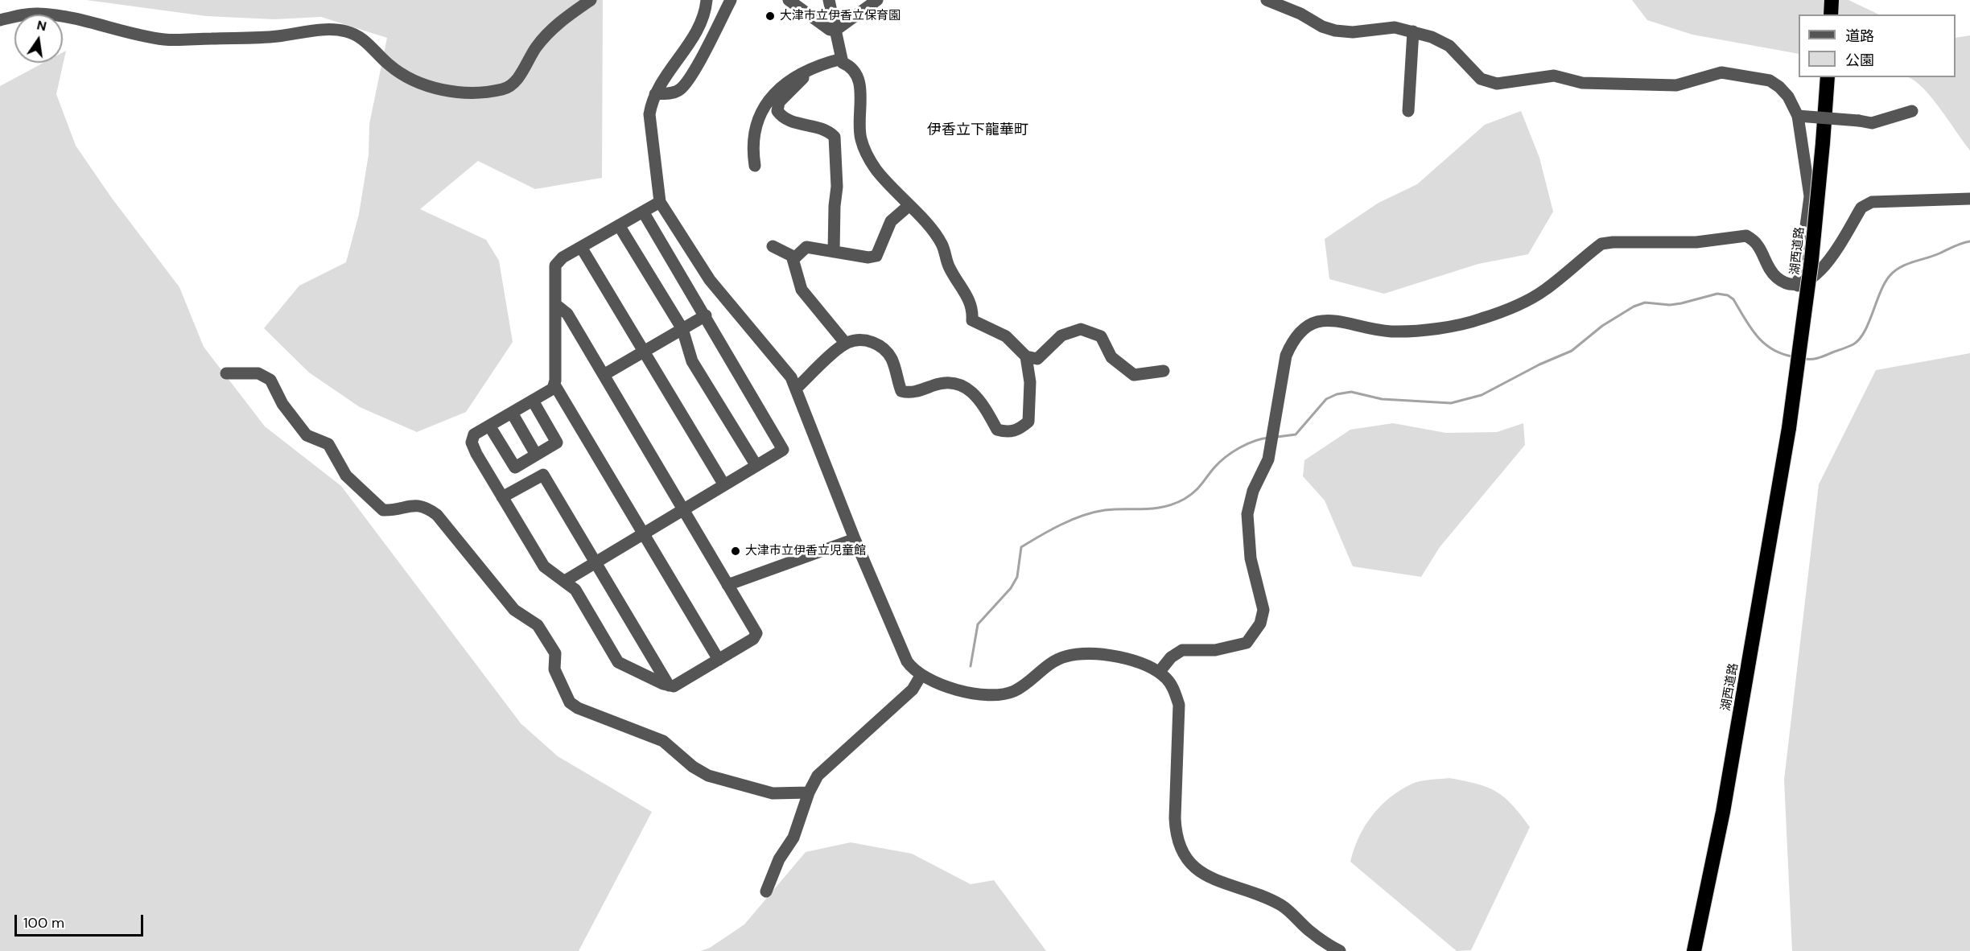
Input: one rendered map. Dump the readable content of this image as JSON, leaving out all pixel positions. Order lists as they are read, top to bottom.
{
  "streets": {
    "highway": ["湖西道路"]
  },
  "districts": ["伊香立下龍華町"],
  "places": ["大津市立伊香立保育園", "大津市立伊香立児童館"],
  "legend": ["道路", "公園"],
  "scale_bar": "100 m",
  "north": "top"
}
